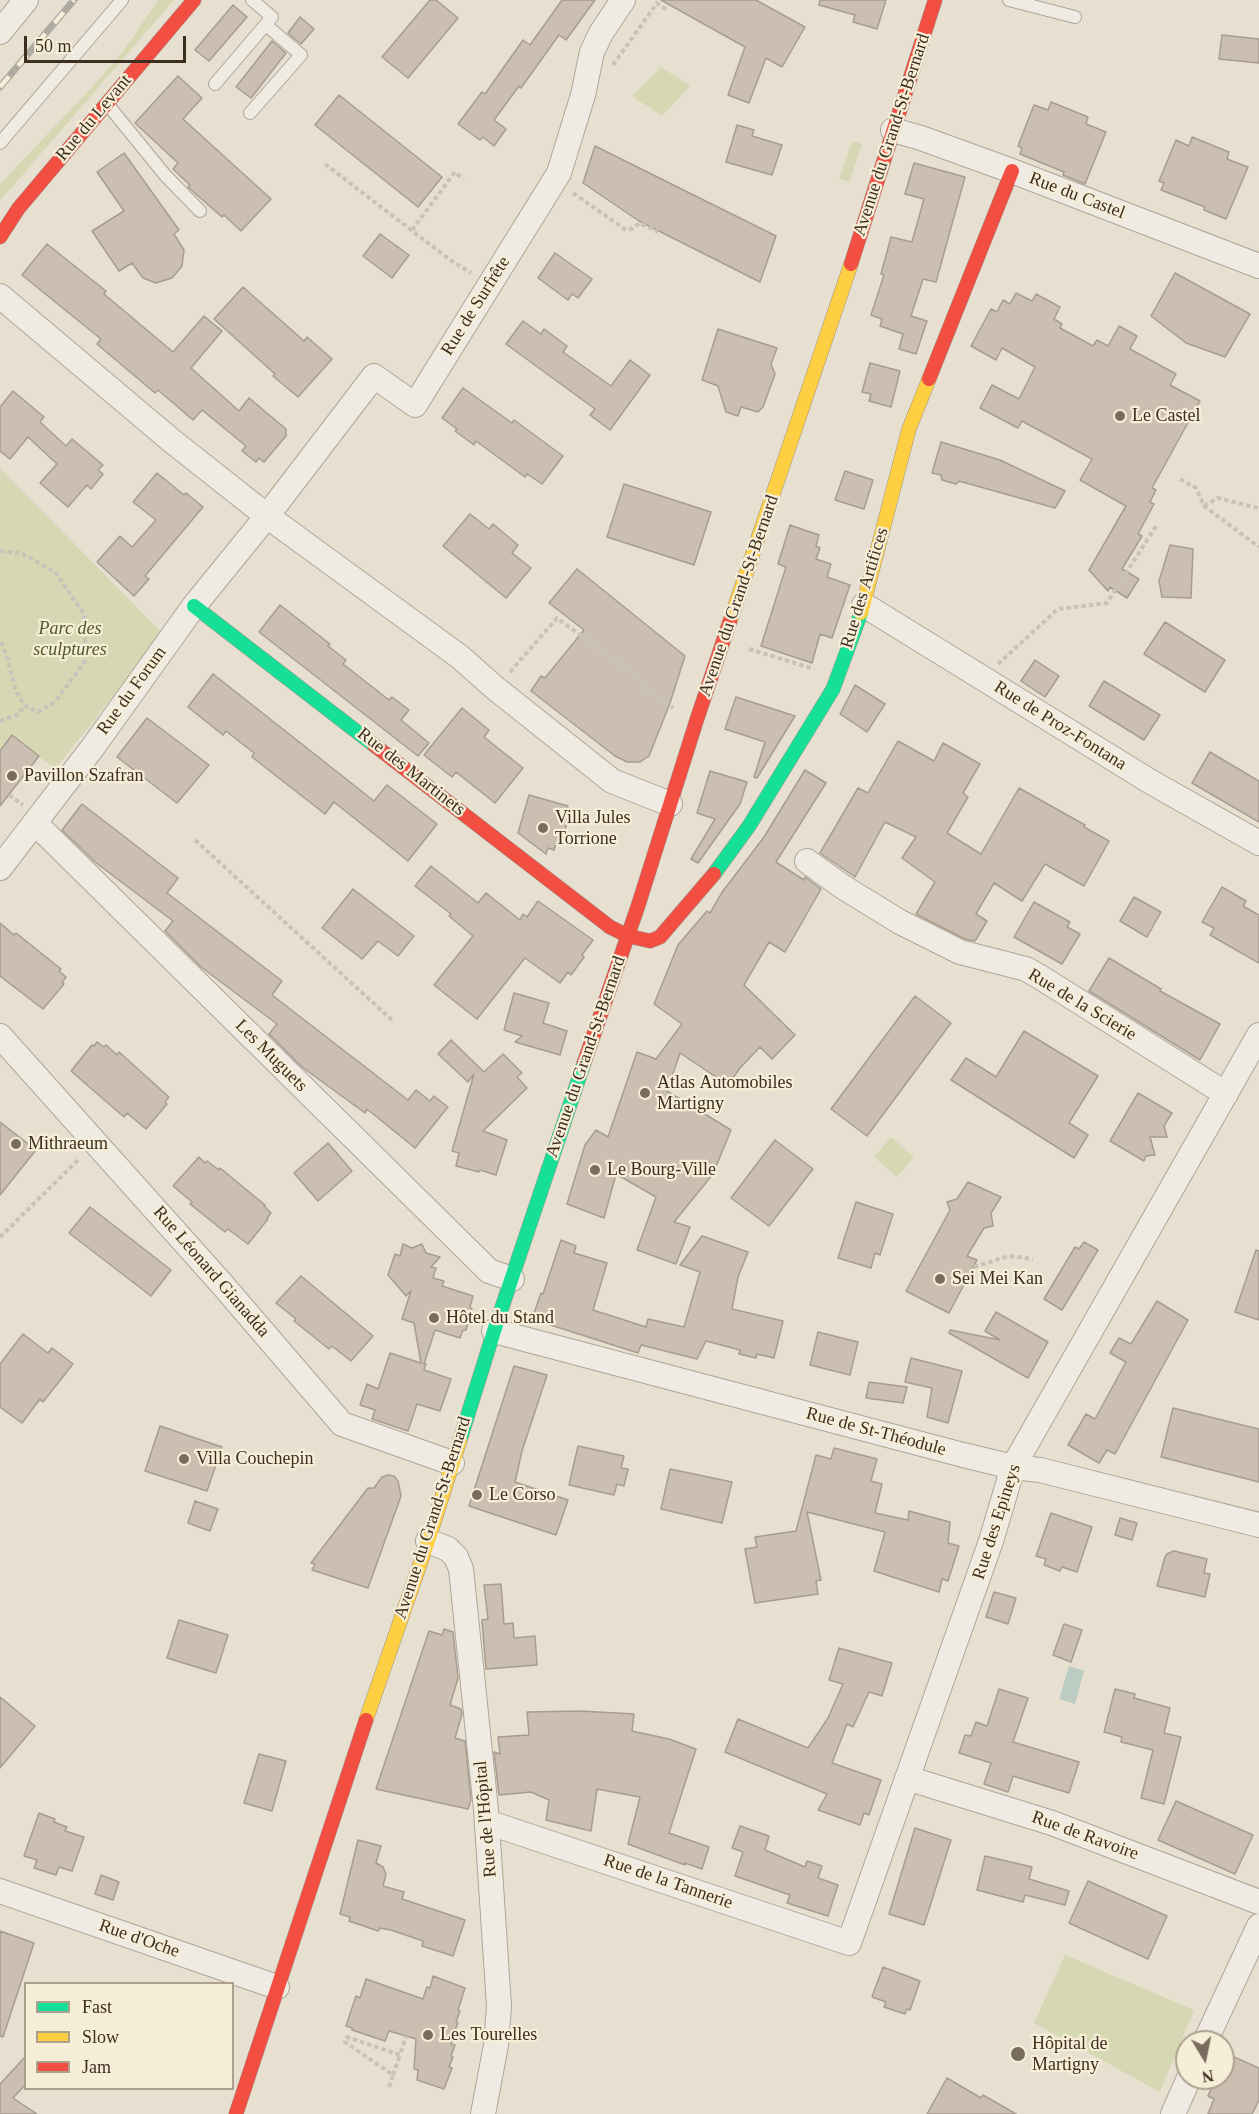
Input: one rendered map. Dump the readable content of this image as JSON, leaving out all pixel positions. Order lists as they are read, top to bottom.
{
  "streets": {
    "street": [
      "Rue du Levant",
      "Avenue du Grand-St-Bernard",
      "Rue du Castel",
      "Rue de Surfrête",
      "Rue des Artifices",
      "Rue du Forum",
      "Rue de Proz-Fontana",
      "Rue des Martinets",
      "Rue de la Scierie",
      "Les Muguets",
      "Rue Léonard Gianadda",
      "Rue de St-Théodule",
      "Rue des Epineys",
      "Rue de l'Hôpital",
      "Rue de Ravoire",
      "Rue de la Tannerie",
      "Rue d'Oche"
    ]
  },
  "crossings": [
    ["Avenue du Grand-St-Bernard", "Rue du Castel"],
    ["Avenue du Grand-St-Bernard", "Rue des Artifices"],
    ["Avenue du Grand-St-Bernard", "Rue des Martinets"],
    ["Avenue du Grand-St-Bernard", "Les Muguets"],
    ["Avenue du Grand-St-Bernard", "Rue Léonard Gianadda"],
    ["Avenue du Grand-St-Bernard", "Rue de St-Théodule"],
    ["Avenue du Grand-St-Bernard", "Rue de l'Hôpital"],
    ["Avenue du Grand-St-Bernard", "Rue d'Oche"],
    ["Rue du Castel", "Rue des Artifices"],
    ["Rue de Surfrête", "Rue du Forum"],
    ["Rue des Artifices", "Rue de Proz-Fontana"],
    ["Rue des Artifices", "Rue des Martinets"],
    ["Rue du Forum", "Rue des Martinets"],
    ["Rue du Forum", "Les Muguets"],
    ["Rue de la Scierie", "Rue des Epineys"],
    ["Rue de St-Théodule", "Rue des Epineys"],
    ["Rue des Epineys", "Rue de Ravoire"],
    ["Rue des Epineys", "Rue de la Tannerie"],
    ["Rue de l'Hôpital", "Rue de la Tannerie"]
  ],
  "parks": ["Parc des sculptures"],
  "places": [
    "Le Castel",
    "Pavillon Szafran",
    "Villa Jules Torrione",
    "Atlas Automobiles Martigny",
    "Mithraeum",
    "Le Bourg-Ville",
    "Sei Mei Kan",
    "Hôtel du Stand",
    "Villa Couchepin",
    "Le Corso",
    "Les Tourelles",
    "Hôpital de Martigny"
  ],
  "legend": ["Fast", "Slow", "Jam"],
  "scale_bar": "50 m",
  "north": "bottom"
}
